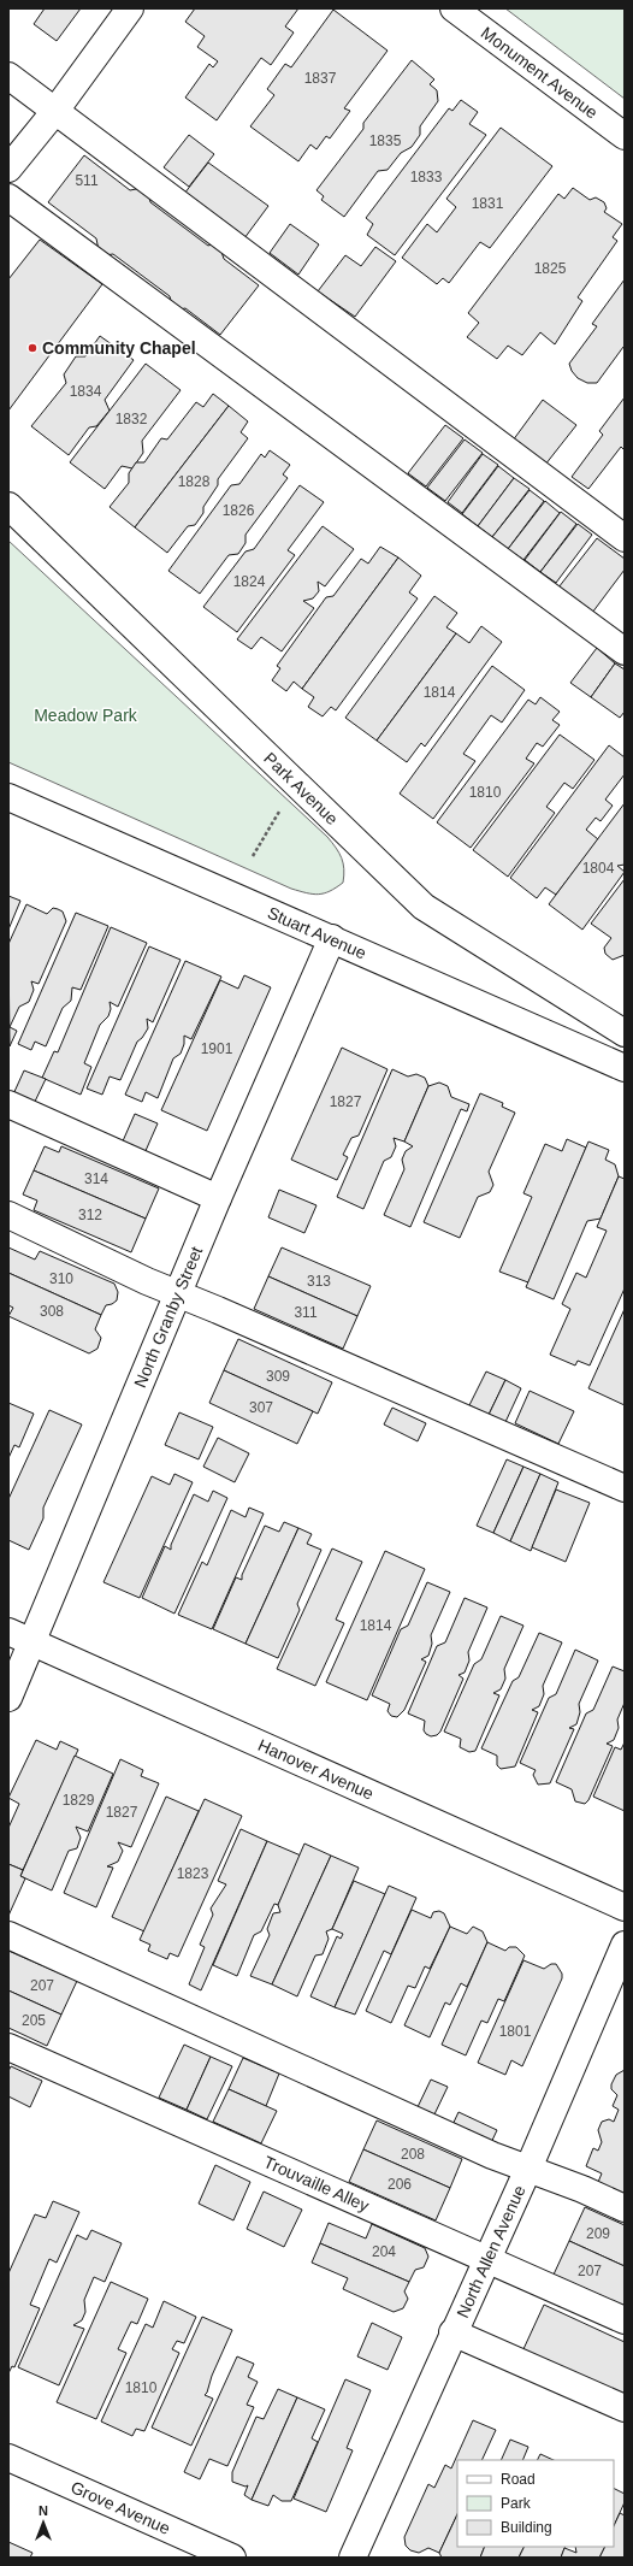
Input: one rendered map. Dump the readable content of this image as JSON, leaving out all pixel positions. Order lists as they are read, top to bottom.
{
  "streets": {
    "street": [
      "Monument Avenue",
      "Park Avenue",
      "Stuart Avenue",
      "North Granby Street",
      "Hanover Avenue",
      "Trouvaille Alley",
      "North Allen Avenue",
      "Grove Avenue"
    ]
  },
  "crossings": [
    ["Stuart Avenue", "North Granby Street"],
    ["North Granby Street", "Hanover Avenue"],
    ["Trouvaille Alley", "North Allen Avenue"]
  ],
  "parks": ["Meadow Park"],
  "places": ["Community Chapel"],
  "house_numbers": [
    "1837",
    "1835",
    "1833",
    "511",
    "1831",
    "1825",
    "1834",
    "1832",
    "1828",
    "1826",
    "1824",
    "1814",
    "1810",
    "1804",
    "1901",
    "1827",
    "314",
    "312",
    "310",
    "313",
    "308",
    "311",
    "309",
    "307",
    "1814",
    "1829",
    "1827",
    "1823",
    "207",
    "205",
    "1801",
    "208",
    "206",
    "209",
    "204",
    "207",
    "1810"
  ],
  "legend": ["Road", "Park", "Building"],
  "north": "top"
}
